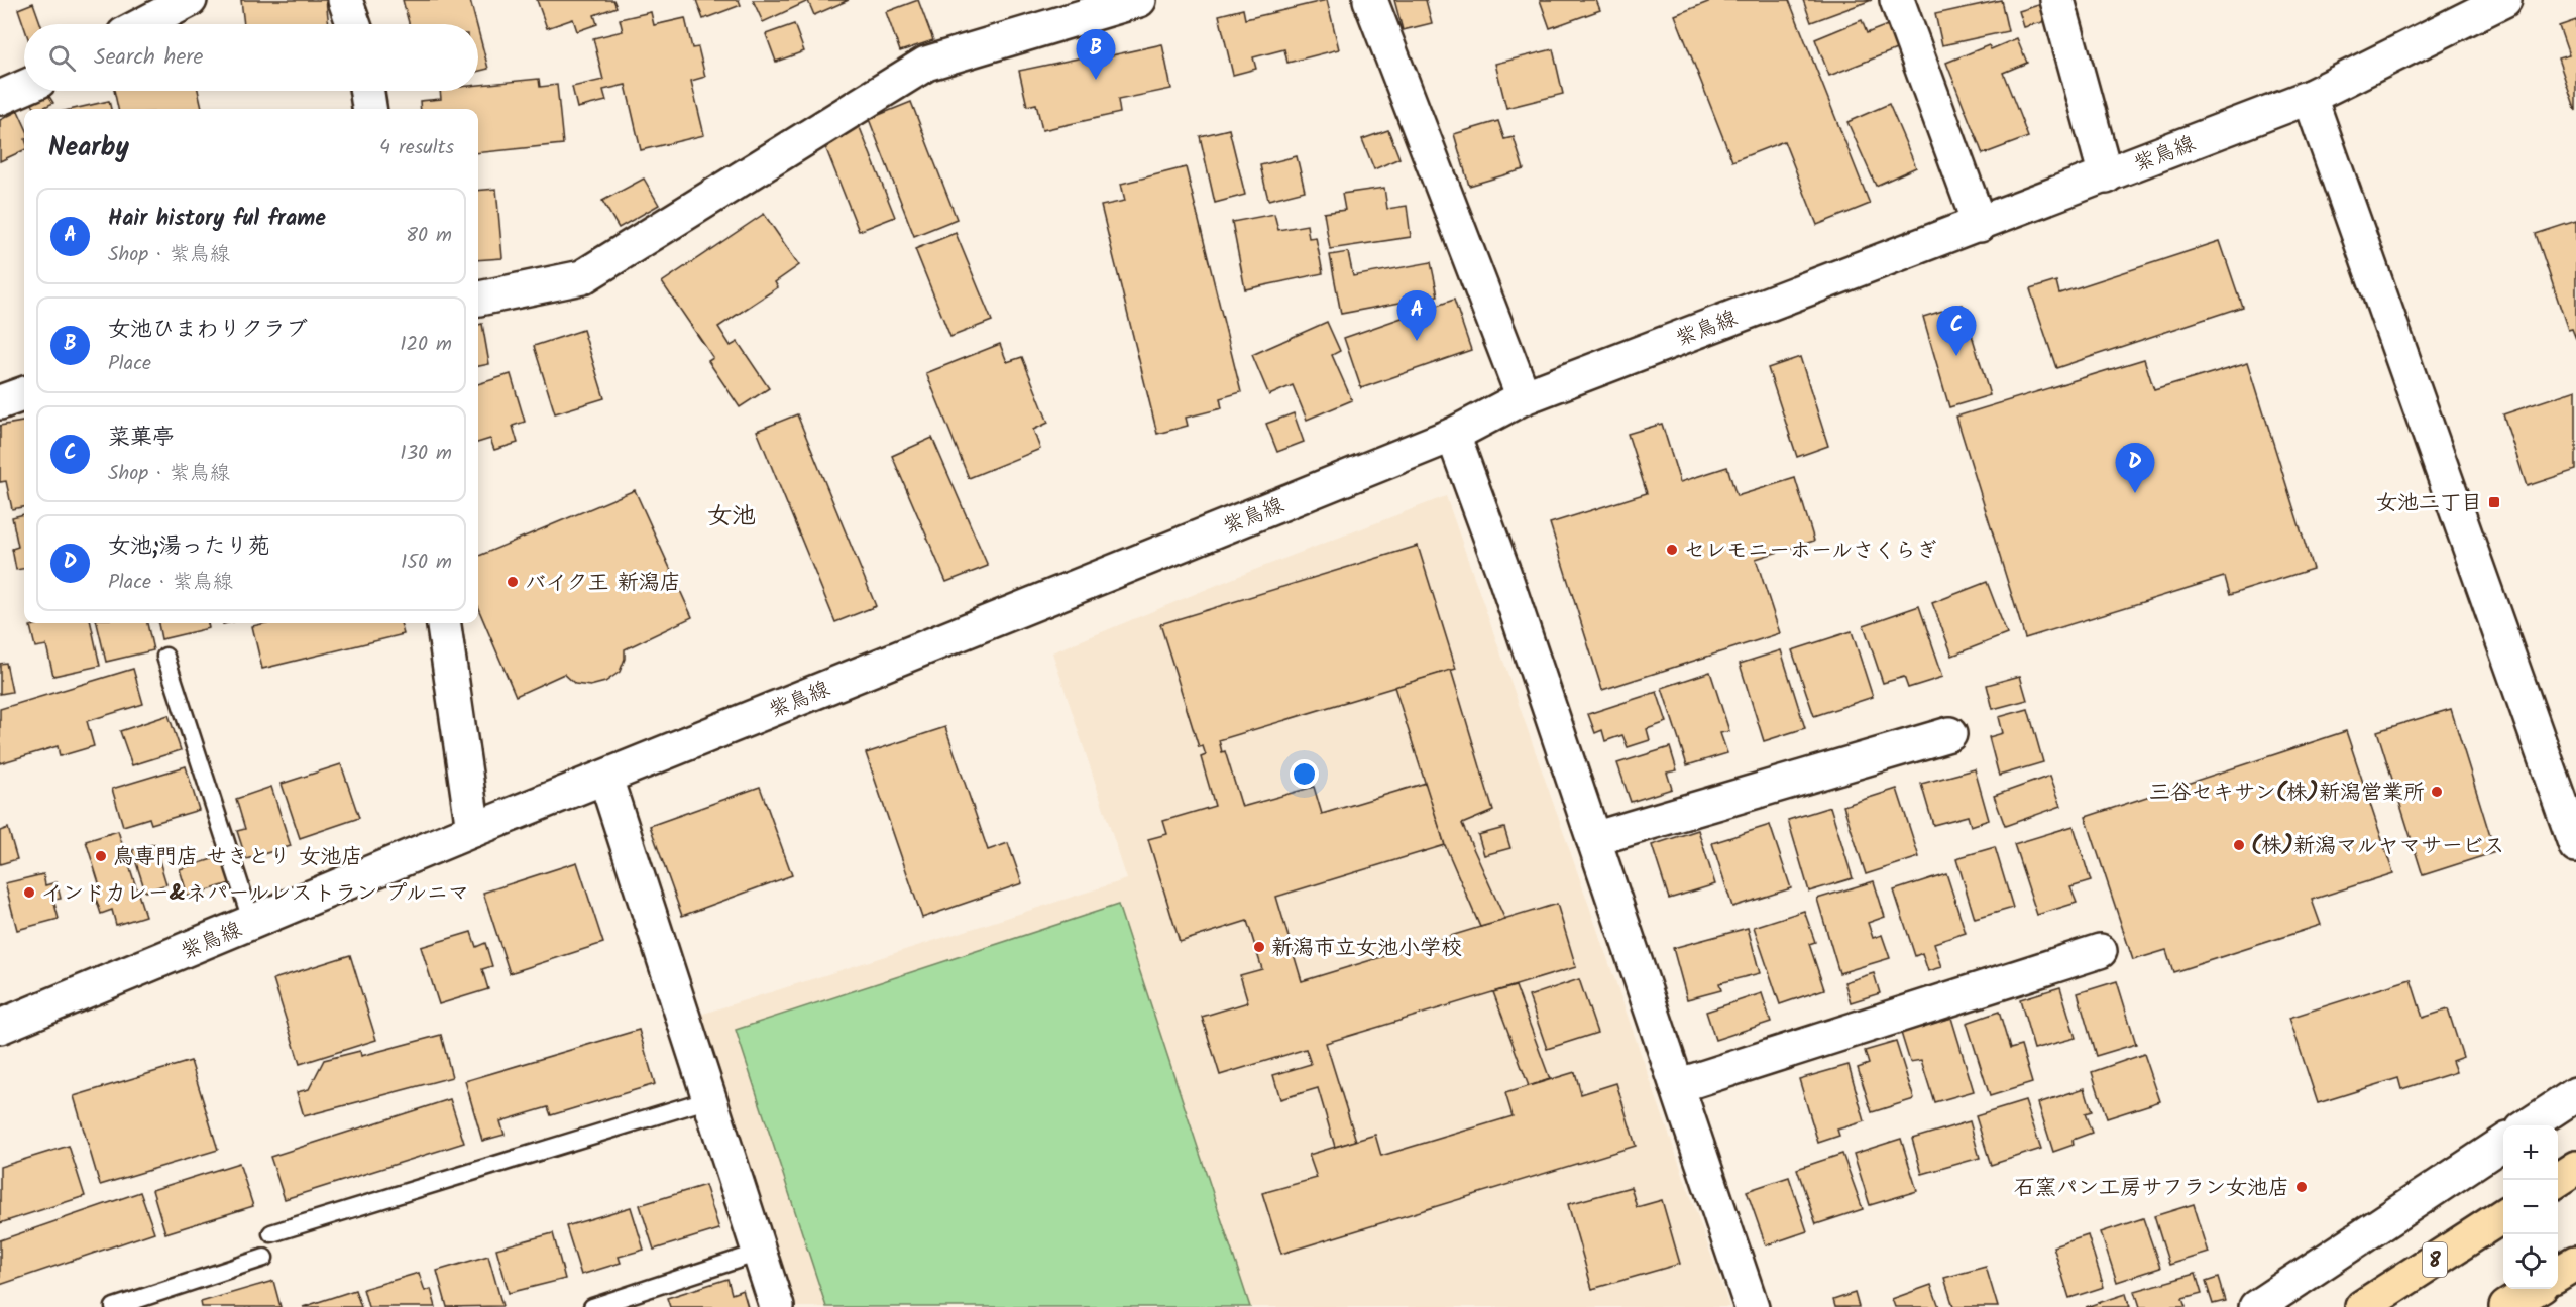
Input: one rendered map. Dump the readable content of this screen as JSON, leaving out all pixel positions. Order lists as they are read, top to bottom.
{
  "streets": {
    "highway": ["8"],
    "street": ["紫鳥線"]
  },
  "districts": ["女池"],
  "places": {
    "transit": ["女池二丁目"],
    "other": [
      "セレモニーホールさくらぎ",
      "バイク王 新潟店",
      "三谷セキサン(株)新潟営業所",
      "(株)新潟マルヤマサービス",
      "鳥専門店 せきとり 女池店",
      "インドカレー&ネパールレストラン プルニマ",
      "新潟市立女池小学校",
      "石窯パン工房サフラン女池店"
    ]
  },
  "page": {
    "search": "Search here",
    "pins": [
      "B",
      "A",
      "C",
      "D"
    ],
    "heading": ["Nearby", "4 results"],
    "list": [
      {
        "mark": "A",
        "name": "Hair history ful frame",
        "note": "Shop · 紫鳥線",
        "value": "80 m"
      },
      {
        "mark": "B",
        "name": "女池ひまわりクラブ",
        "note": "Place",
        "value": "120 m"
      },
      {
        "mark": "C",
        "name": "菜菓亭",
        "note": "Shop · 紫鳥線",
        "value": "130 m"
      },
      {
        "mark": "D",
        "name": "女池;湯ったり苑",
        "note": "Place · 紫鳥線",
        "value": "150 m"
      }
    ],
    "map_buttons": ["+", "−"]
  }
}
